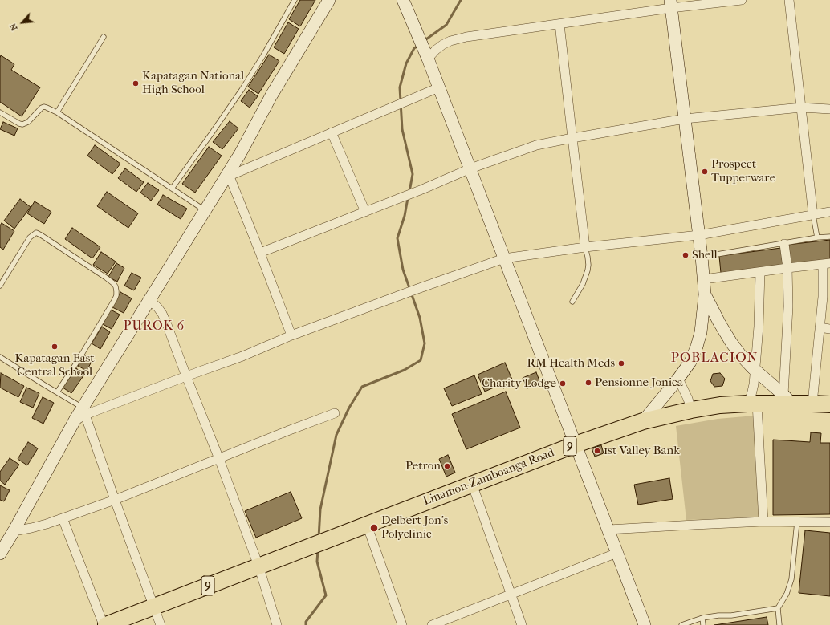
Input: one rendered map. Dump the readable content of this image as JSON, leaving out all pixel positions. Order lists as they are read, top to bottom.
{
  "streets": {
    "highway": ["9", "Linamon-Zamboanga Road"]
  },
  "districts": ["PUROK 6", "POBLACION"],
  "places": [
    "Kapatagan National High School",
    "Prospect Tupperware",
    "Shell",
    "Kapatagan East Central School",
    "RM Health Meds",
    "Pensionne Jonica",
    "Charity Lodge",
    "1st Valley Bank",
    "Petron",
    "Delbert Jon's Polyclinic"
  ],
  "north": "bottom left"
}
